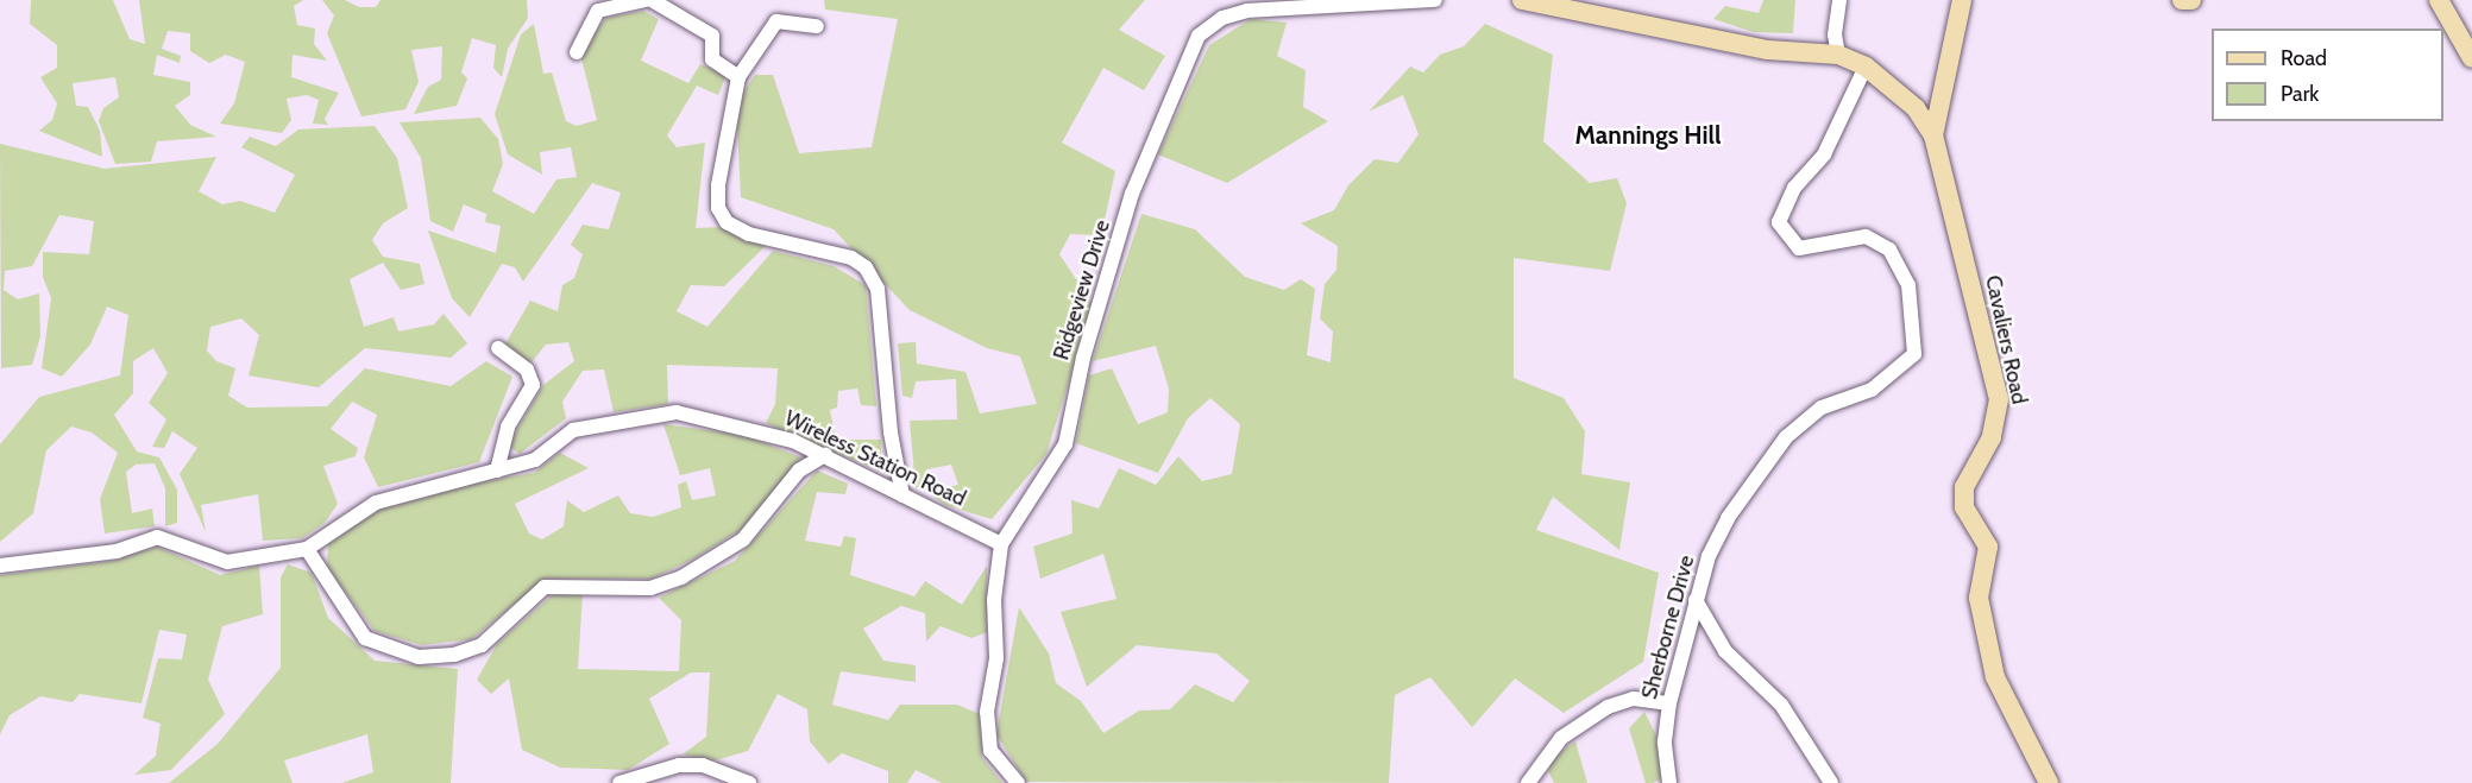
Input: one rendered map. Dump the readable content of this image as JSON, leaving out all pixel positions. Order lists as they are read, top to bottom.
{
  "streets": {
    "main road": ["Cavaliers Road"],
    "street": ["Ridgeview Drive", "Wireless Station Road", "Sherborne Drive"]
  },
  "crossings": [
    ["Ridgeview Drive", "Wireless Station Road"]
  ],
  "districts": ["Mannings Hill"],
  "legend": ["Road", "Park"]
}
